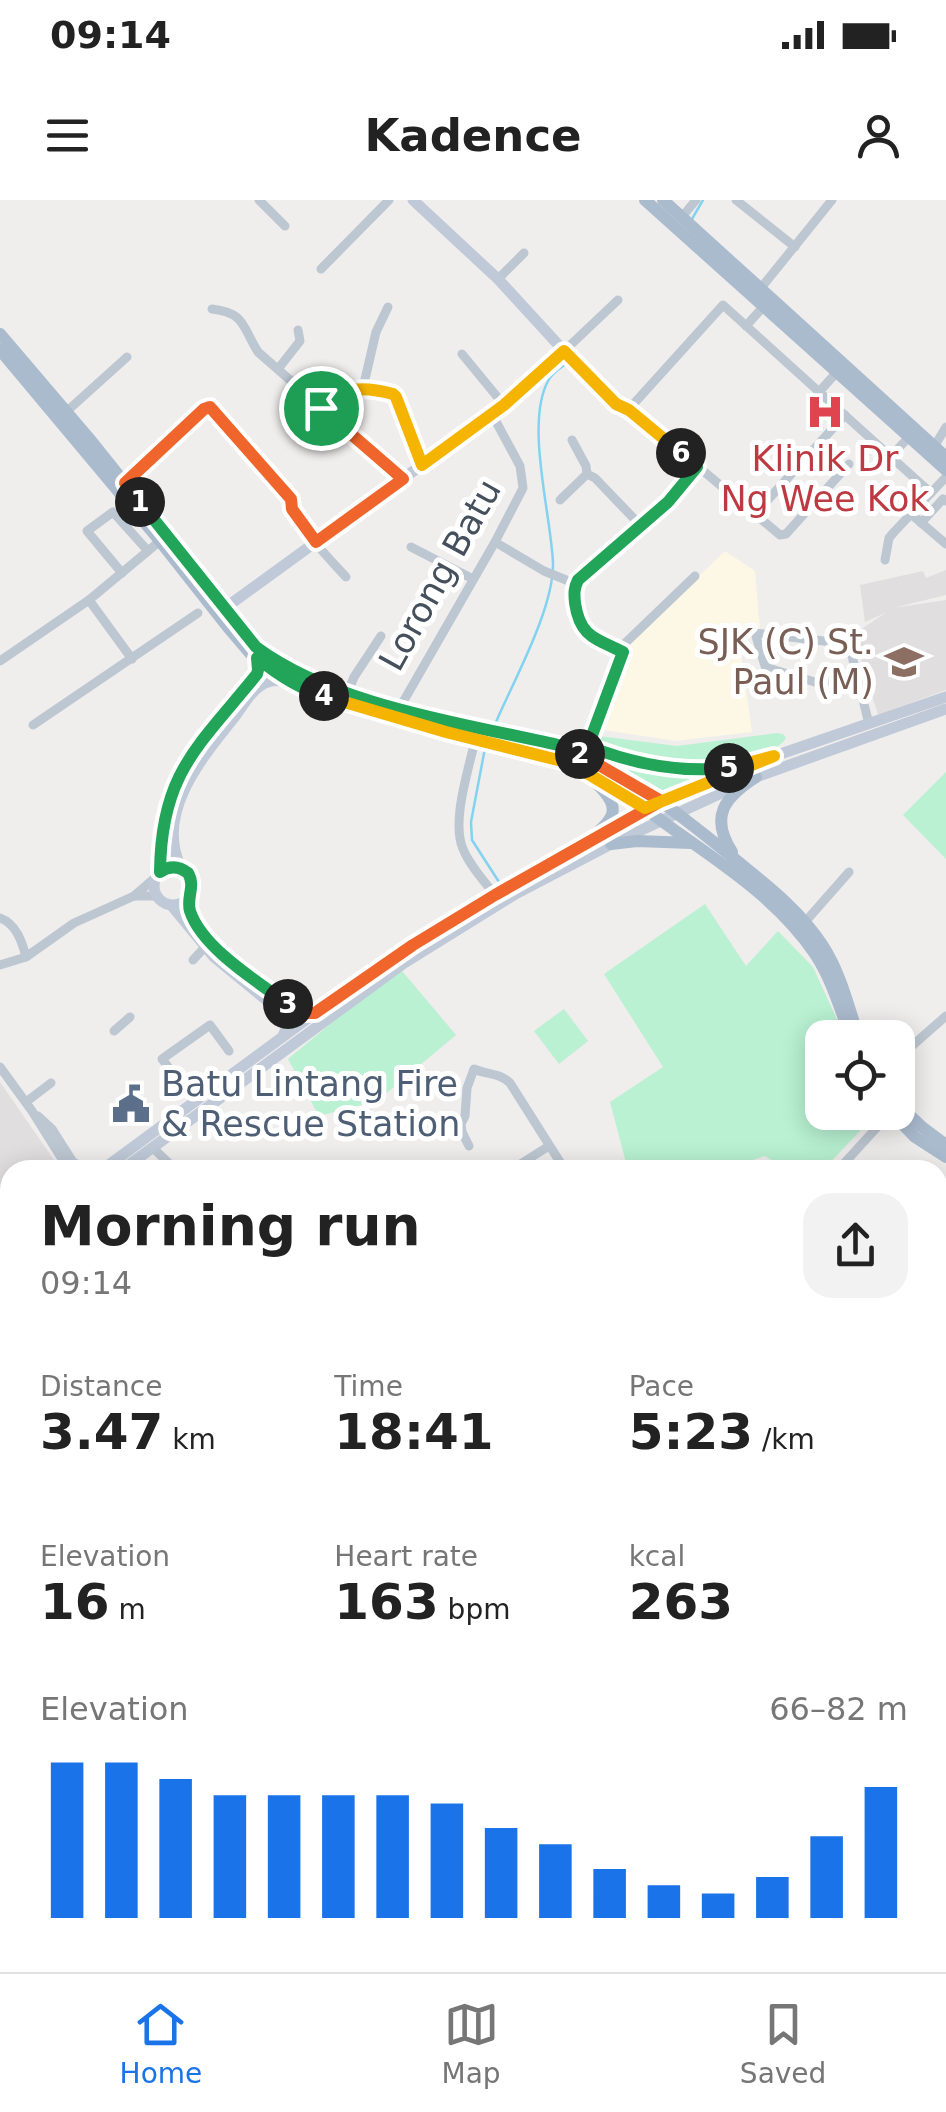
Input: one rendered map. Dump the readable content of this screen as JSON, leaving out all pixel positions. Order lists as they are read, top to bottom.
{
  "streets": {
    "street": ["Lorong Batu"]
  },
  "places": {
    "hospital": ["Klinik Dr Ng Wee Kok"],
    "school or university": ["SJK (C) St. Paul (M)"],
    "public building": ["Batu Lintang Fire & Rescue Station"]
  },
  "page": {
    "status": "09:14",
    "header": "Kadence",
    "pins": [
      "6",
      "1",
      "4",
      "2",
      "5",
      "3"
    ],
    "heading": ["Morning run", "09:14"],
    "stats": [
      ["Distance", "3.47 km"],
      ["Time", "18:41"],
      ["Pace", "5:23 /km"],
      ["Elevation", "16 m"],
      ["Heart rate", "163 bpm"],
      ["kcal", "263"]
    ],
    "chart": ["Elevation", "66–82 m"],
    "tabs": ["Home", "Map", "Saved"]
  }
}
